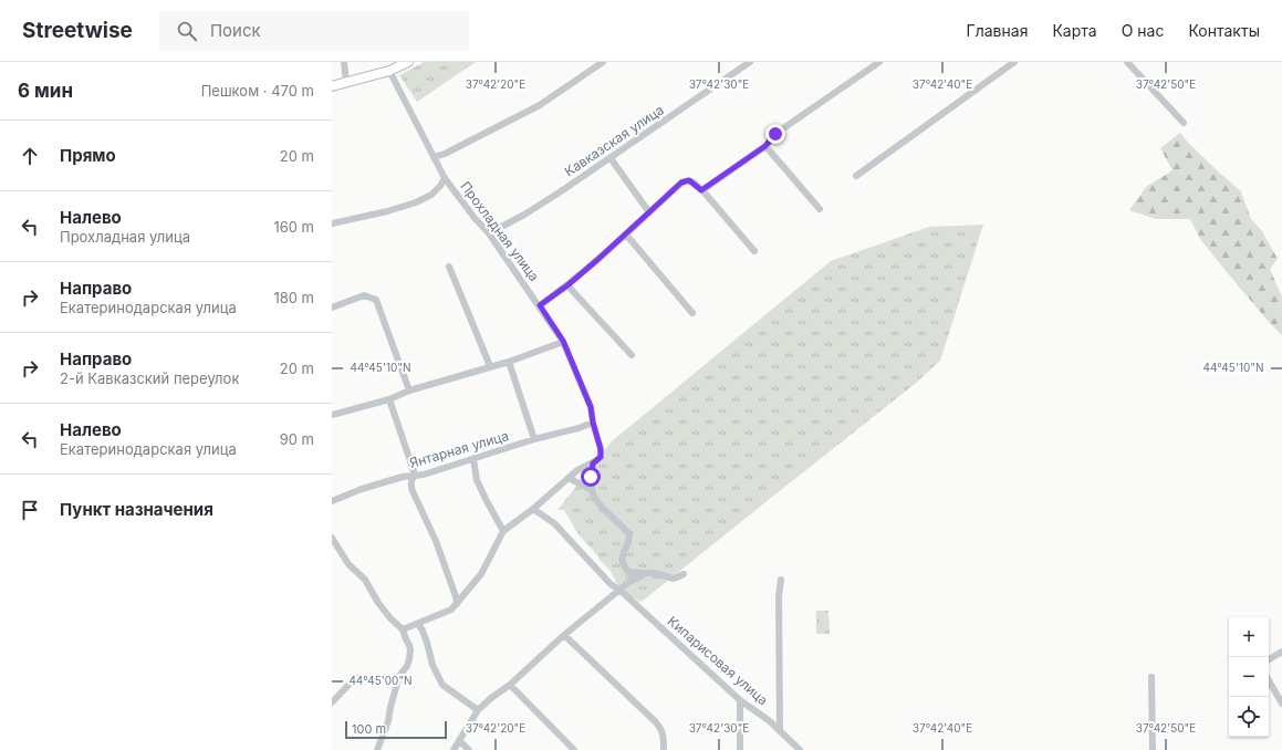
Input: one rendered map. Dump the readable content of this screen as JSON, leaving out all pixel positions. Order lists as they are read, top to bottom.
{
  "streets": {
    "street": [
      "Кавказская улица",
      "Прохладная улица",
      "Янтарная улица",
      "Кипарисовая улица"
    ]
  },
  "crossings": [
    ["Кавказская улица", "Прохладная улица"],
    ["Прохладная улица", "Янтарная улица"]
  ],
  "scale_bar": "100 m",
  "page": {
    "header": "Streetwise",
    "search": "Поиск",
    "nav": [
      "Главная",
      "Карта",
      "О нас",
      "Контакты"
    ],
    "heading": ["6 мин", "Пешком · 470 m"],
    "list": [
      ["Прямо", "20 m"],
      ["Налево", "Прохладная улица", "160 m"],
      ["Направо", "Екатеринодарская улица", "180 m"],
      ["Направо", "2-й Кавказский переулок", "20 m"],
      ["Налево", "Екатеринодарская улица", "90 m"],
      "Пункт назначения"
    ],
    "map_buttons": ["+", "−"],
    "scale": "100 m"
  },
  "coordinates": [
    "37°42'20\"E",
    "37°42'30\"E",
    "37°42'40\"E",
    "37°42'50\"E",
    "44°45'10\"N",
    "44°45'00\"N"
  ]
}
